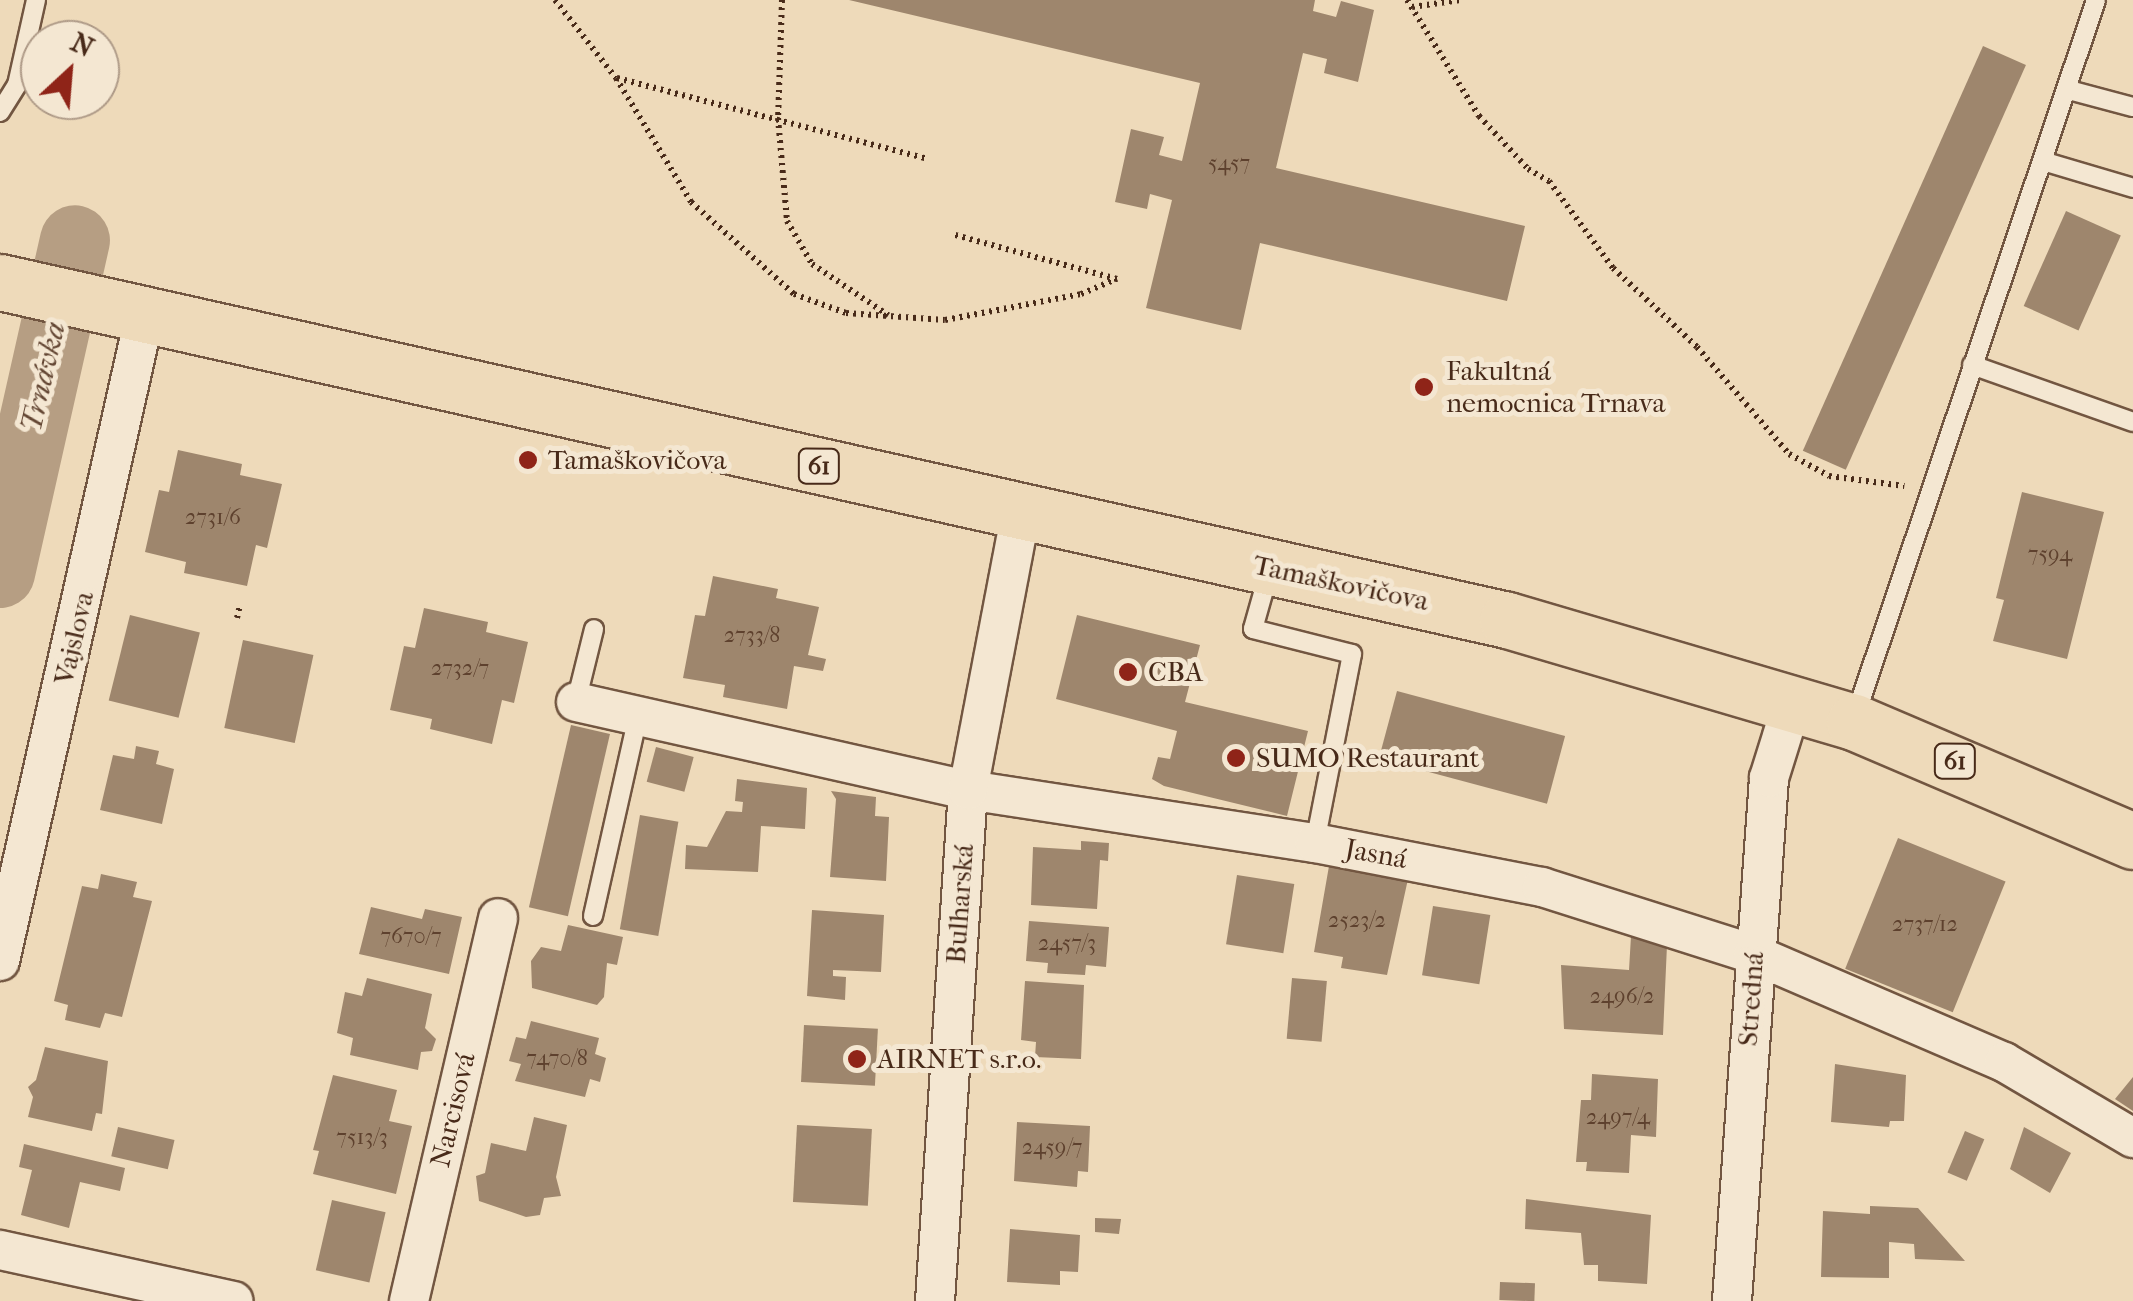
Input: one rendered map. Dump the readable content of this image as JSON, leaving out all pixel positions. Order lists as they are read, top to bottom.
{
  "streets": {
    "main road": ["61", "Tamaškovičova"],
    "street": [
      "Vajslova",
      "Jasná",
      "Bulharská",
      "Stredná",
      "Narcisová"
    ]
  },
  "crossings": [
    ["Tamaškovičova", "Vajslova"],
    ["Tamaškovičova", "Bulharská"],
    ["Tamaškovičova", "Stredná"],
    ["Jasná", "Bulharská"],
    ["Jasná", "Stredná"]
  ],
  "water": ["Trnávka"],
  "places": [
    "Fakultná nemocnica Trnava",
    "Tamaškovičova",
    "CBA",
    "SUMO Restaurant",
    "AIRNET s.r.o."
  ],
  "house_numbers": [
    "5457",
    "2731/6",
    "7594",
    "2733/8",
    "2732/7",
    "2523/2",
    "2737/12",
    "7670/7",
    "2457/3",
    "2496/2",
    "7470/8",
    "2497/4",
    "7513/3",
    "2459/7"
  ],
  "north": "top right"
}
